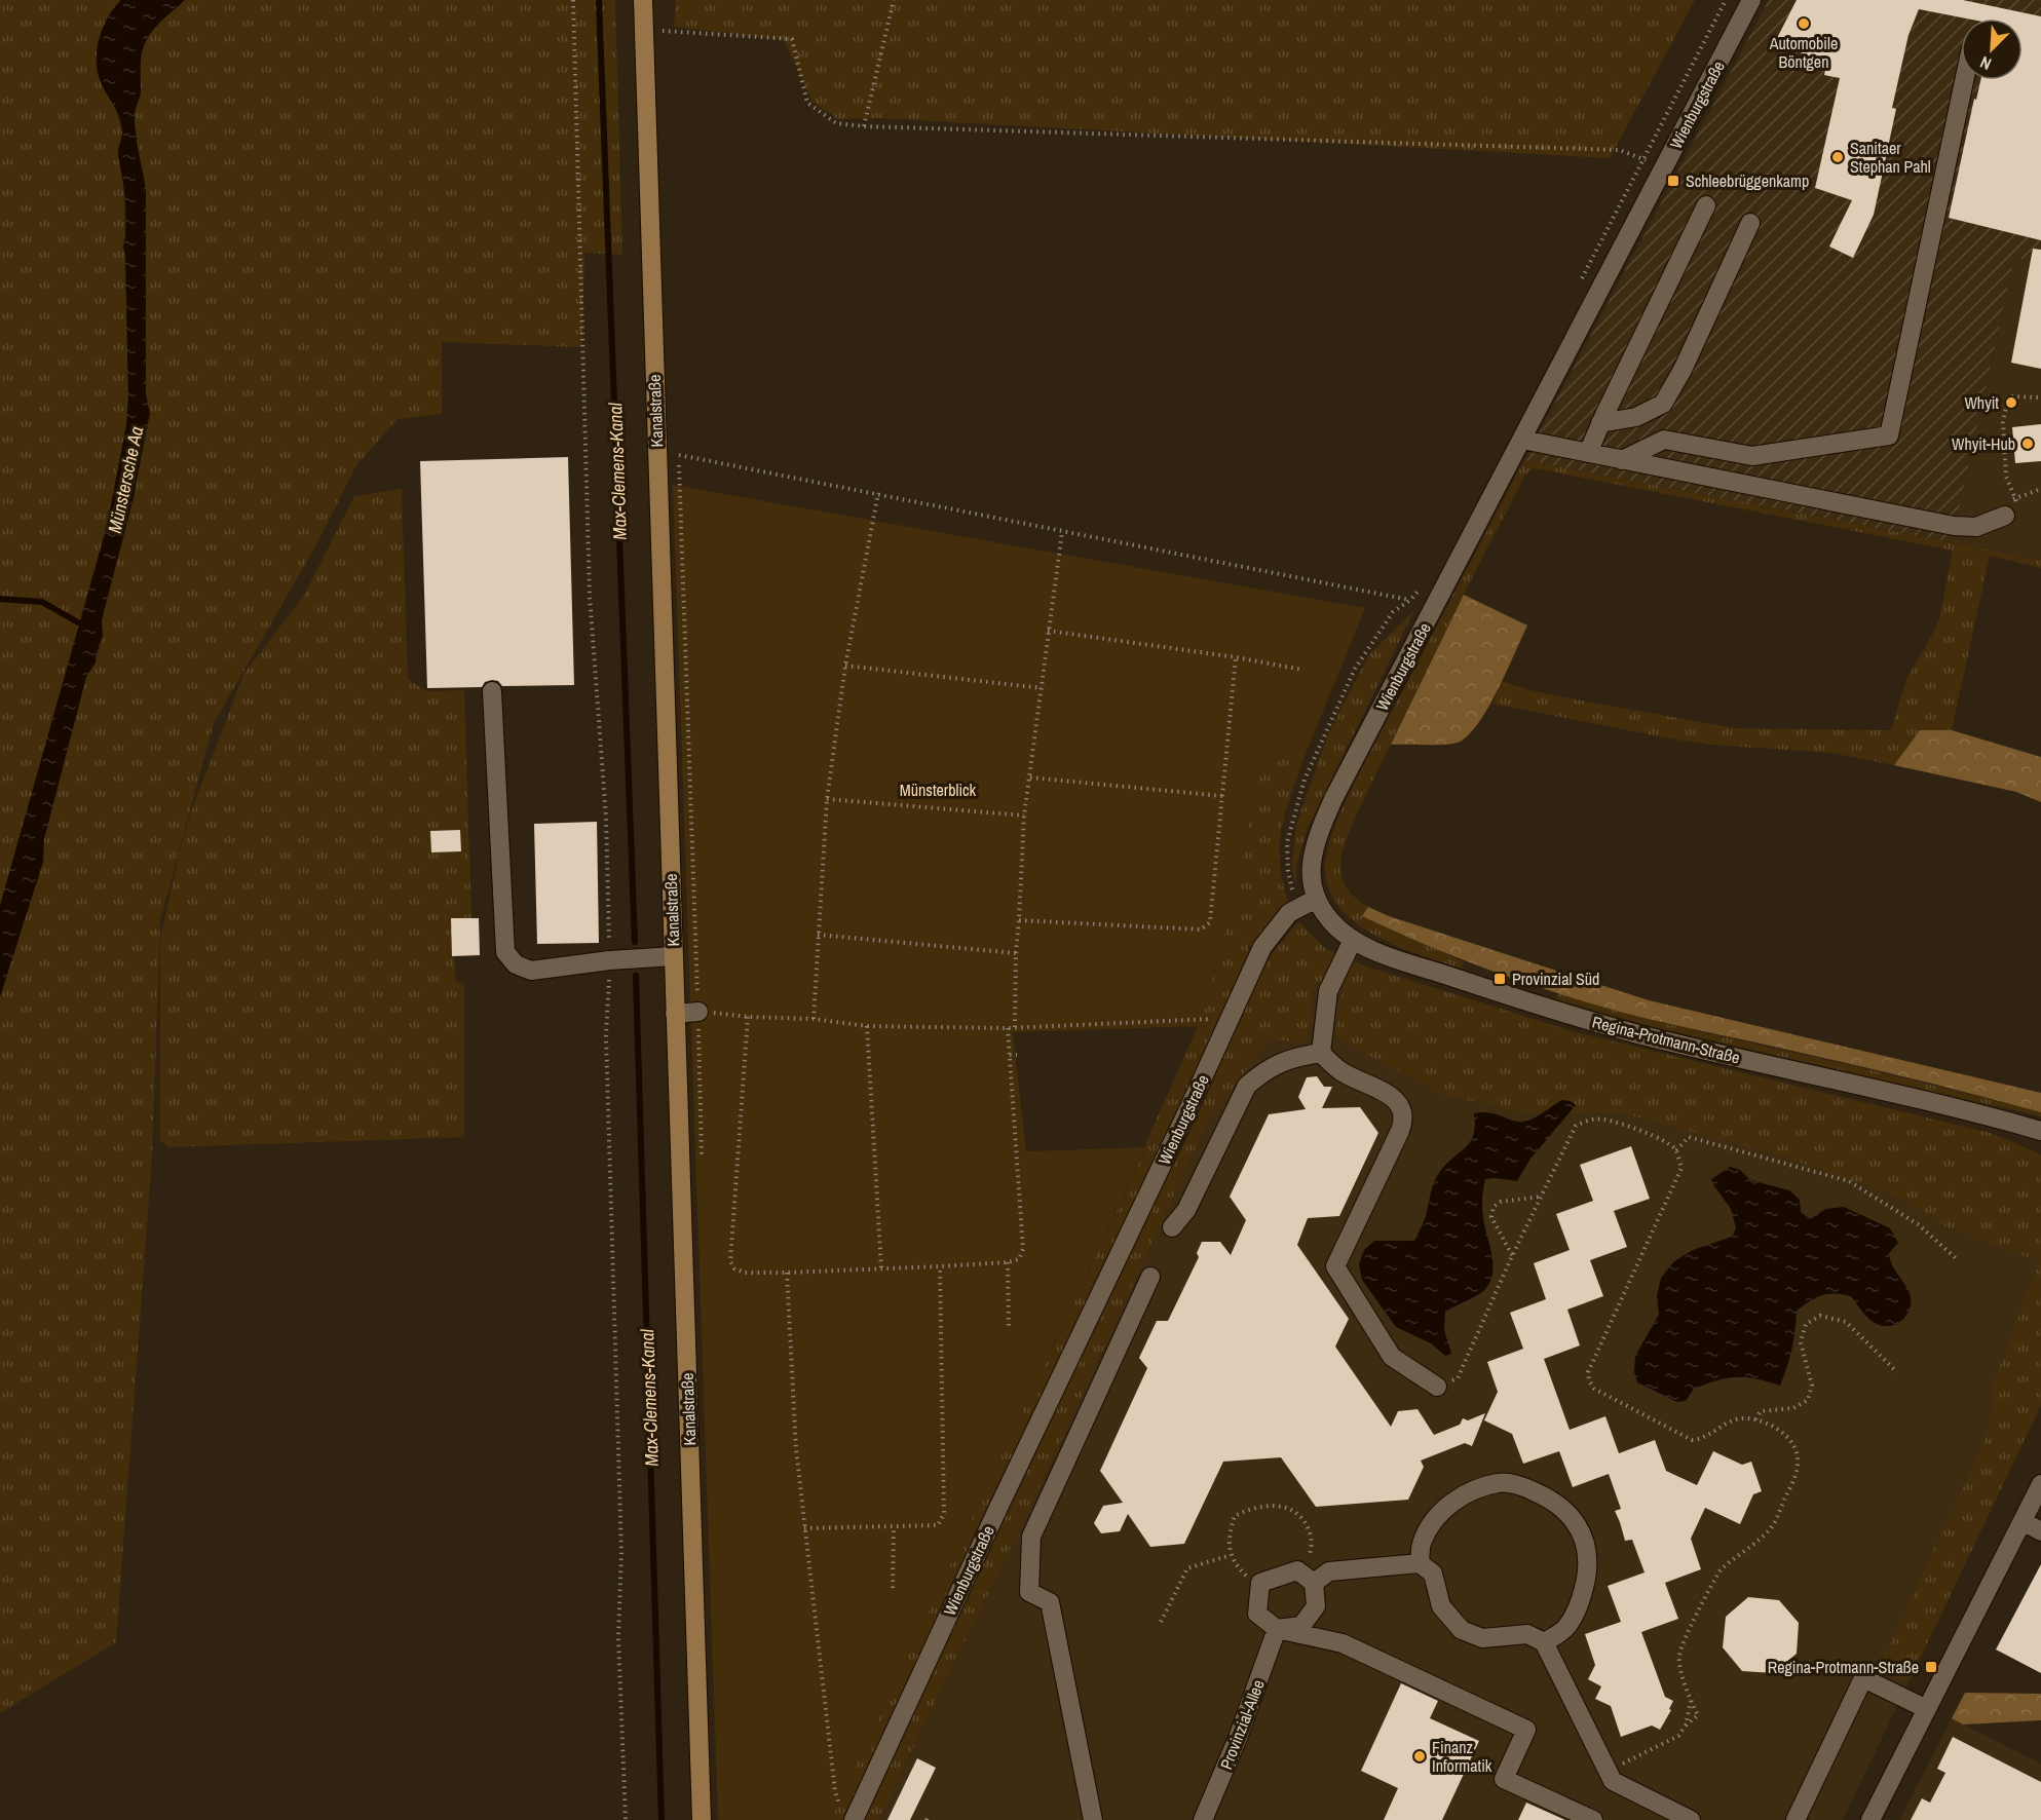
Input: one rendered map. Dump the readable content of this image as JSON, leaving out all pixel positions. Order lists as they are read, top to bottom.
{
  "streets": {
    "main road": ["Kanalstraße"],
    "street": ["Wienburgstraße", "Regina-Protmann-Straße", "Provinzial-Allee"]
  },
  "crossings": [
    ["Wienburgstraße", "Regina-Protmann-Straße"]
  ],
  "water": ["Max-Clemens-Kanal", "Münstersche Aa"],
  "parks": ["Münsterblick"],
  "places": {
    "other": [
      "Automobile Böntgen",
      "Sanitaer Stephan Pahl",
      "Whyit",
      "Whyit-Hub",
      "Finanz Informatik"
    ],
    "transit": ["Schleebrüggenkamp", "Provinzial Süd", "Regina-Protmann-Straße"]
  },
  "north": "bottom left"
}
